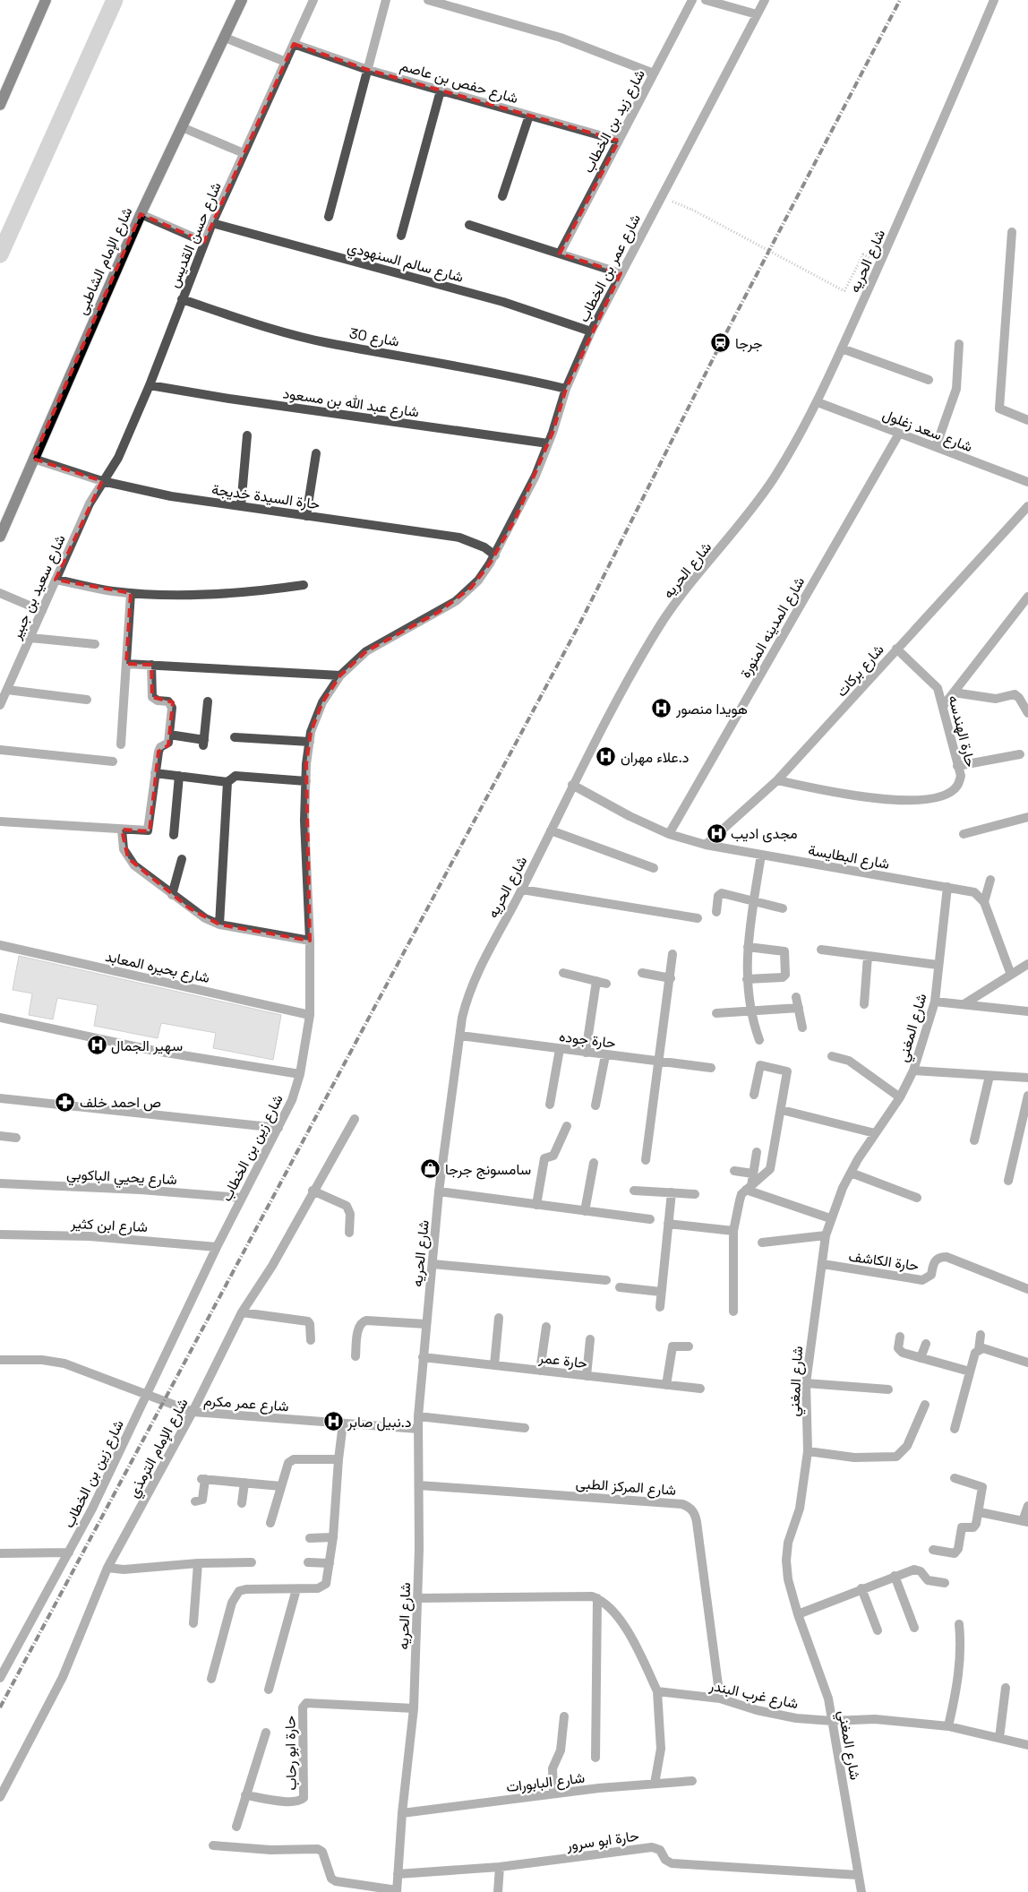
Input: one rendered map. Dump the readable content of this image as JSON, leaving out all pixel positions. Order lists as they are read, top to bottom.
{
  "streets": {
    "main road": ["شارع الإمام الشاطبى"],
    "street": [
      "شارع حفص بن عاصم",
      "شارع زيد بن الخطاب",
      "شارع حسن القديس",
      "شارع الحريه",
      "شارع سالم السنهودي",
      "شارع عمر بن الخطاب",
      "شارع 30",
      "شارع عبد الله بن مسعود",
      "شارع سعد زغلول",
      "حارة السيدة خديجة",
      "شارع سعيد بن جبير",
      "شارع المدينه المنورة",
      "شارع بركات",
      "حارة الهندسه",
      "شارع البطايسة",
      "شارع بحيره المعابد",
      "شارع المغني",
      "حارة جوده",
      "شارع زين بن الخطاب",
      "شارع يحيي الباكوبي",
      "شارع ابن كثير",
      "حارة الكاشف",
      "حارة عمر",
      "شارع عمر مكرم",
      "شارع الإمام الترمذي",
      "شارع المركز الطبى",
      "شارع غرب البندر",
      "حارة ابو رحاب",
      "شارع البابورات",
      "حارة ابو سرور"
    ]
  },
  "crossings": [
    ["شارع حفص بن عاصم", "شارع زيد بن الخطاب"],
    ["شارع حفص بن عاصم", "شارع حسن القديس"],
    ["شارع حسن القديس", "شارع سالم السنهودي"],
    ["شارع حسن القديس", "شارع 30"],
    ["شارع حسن القديس", "شارع عبد الله بن مسعود"],
    ["شارع حسن القديس", "حارة السيدة خديجة"],
    ["شارع حسن القديس", "شارع سعيد بن جبير"],
    ["شارع الإمام الشاطبى", "حارة السيدة خديجة"],
    ["شارع الحريه", "شارع سعد زغلول"],
    ["شارع الحريه", "شارع البطايسة"],
    ["شارع الحريه", "حارة جوده"],
    ["شارع الحريه", "حارة عمر"],
    ["شارع الحريه", "شارع عمر مكرم"],
    ["شارع الحريه", "شارع المركز الطبى"],
    ["شارع الحريه", "حارة ابو رحاب"],
    ["شارع الحريه", "شارع البابورات"],
    ["شارع الحريه", "حارة ابو سرور"],
    ["شارع سالم السنهودي", "شارع عمر بن الخطاب"],
    ["شارع عمر بن الخطاب", "شارع 30"],
    ["شارع عمر بن الخطاب", "شارع عبد الله بن مسعود"],
    ["شارع عمر بن الخطاب", "حارة السيدة خديجة"],
    ["شارع عمر بن الخطاب", "شارع زين بن الخطاب"],
    ["شارع سعد زغلول", "شارع المدينه المنورة"],
    ["حارة السيدة خديجة", "شارع سعيد بن جبير"],
    ["حارة السيدة خديجة", "شارع زين بن الخطاب"],
    ["شارع المدينه المنورة", "شارع البطايسة"],
    ["شارع بركات", "حارة الهندسه"],
    ["شارع بركات", "شارع البطايسة"],
    ["شارع البطايسة", "شارع المغني"],
    ["شارع بحيره المعابد", "شارع زين بن الخطاب"],
    ["شارع المغني", "حارة الكاشف"],
    ["شارع المغني", "شارع غرب البندر"],
    ["شارع المغني", "حارة ابو سرور"],
    ["شارع زين بن الخطاب", "شارع يحيي الباكوبي"],
    ["شارع زين بن الخطاب", "شارع ابن كثير"],
    ["شارع زين بن الخطاب", "شارع عمر مكرم"],
    ["شارع عمر مكرم", "شارع الإمام الترمذي"],
    ["شارع المركز الطبى", "شارع غرب البندر"]
  ],
  "places": {
    "station": ["جرجا"],
    "hospital": [
      "هويدا منصور",
      "د.علاء مهران",
      "مجدى اديب",
      "سهير الجمال",
      "د.نبيل صابر"
    ],
    "pharmacy": ["ص احمد خلف"],
    "shop": ["سامسونج جرجا"]
  }
}
